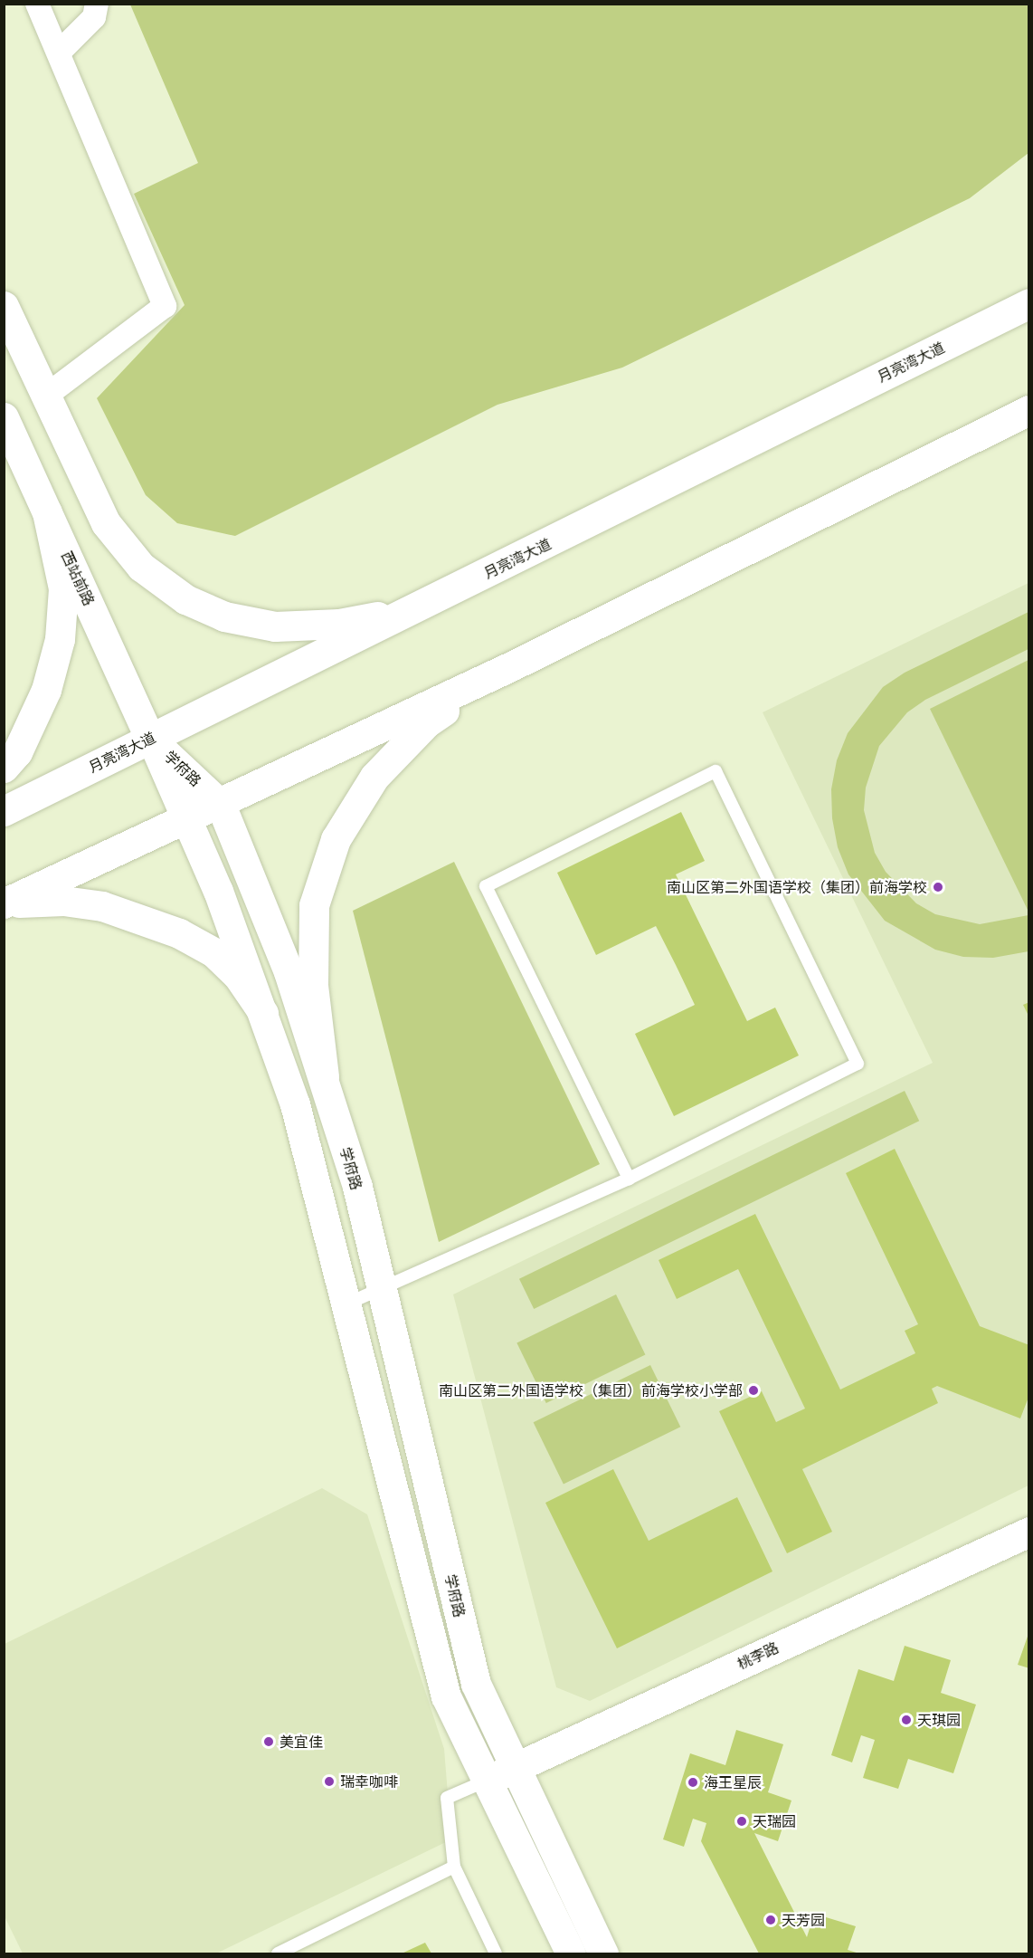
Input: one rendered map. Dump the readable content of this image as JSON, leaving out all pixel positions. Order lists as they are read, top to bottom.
{
  "streets": {
    "main road": [
      "月亮湾大道",
      "西站前路",
      "学府路",
      "桃李路"
    ]
  },
  "crossings": [
    ["月亮湾大道", "西站前路"],
    ["月亮湾大道", "学府路"],
    ["西站前路", "学府路"],
    ["学府路", "桃李路"]
  ],
  "places": [
    "南山区第二外国语学校（集团）前海学校",
    "南山区第二外国语学校（集团）前海学校小学部",
    "天琪园",
    "美宜佳",
    "瑞幸咖啡",
    "海王星辰",
    "天瑞园",
    "天芳园"
  ]
}
